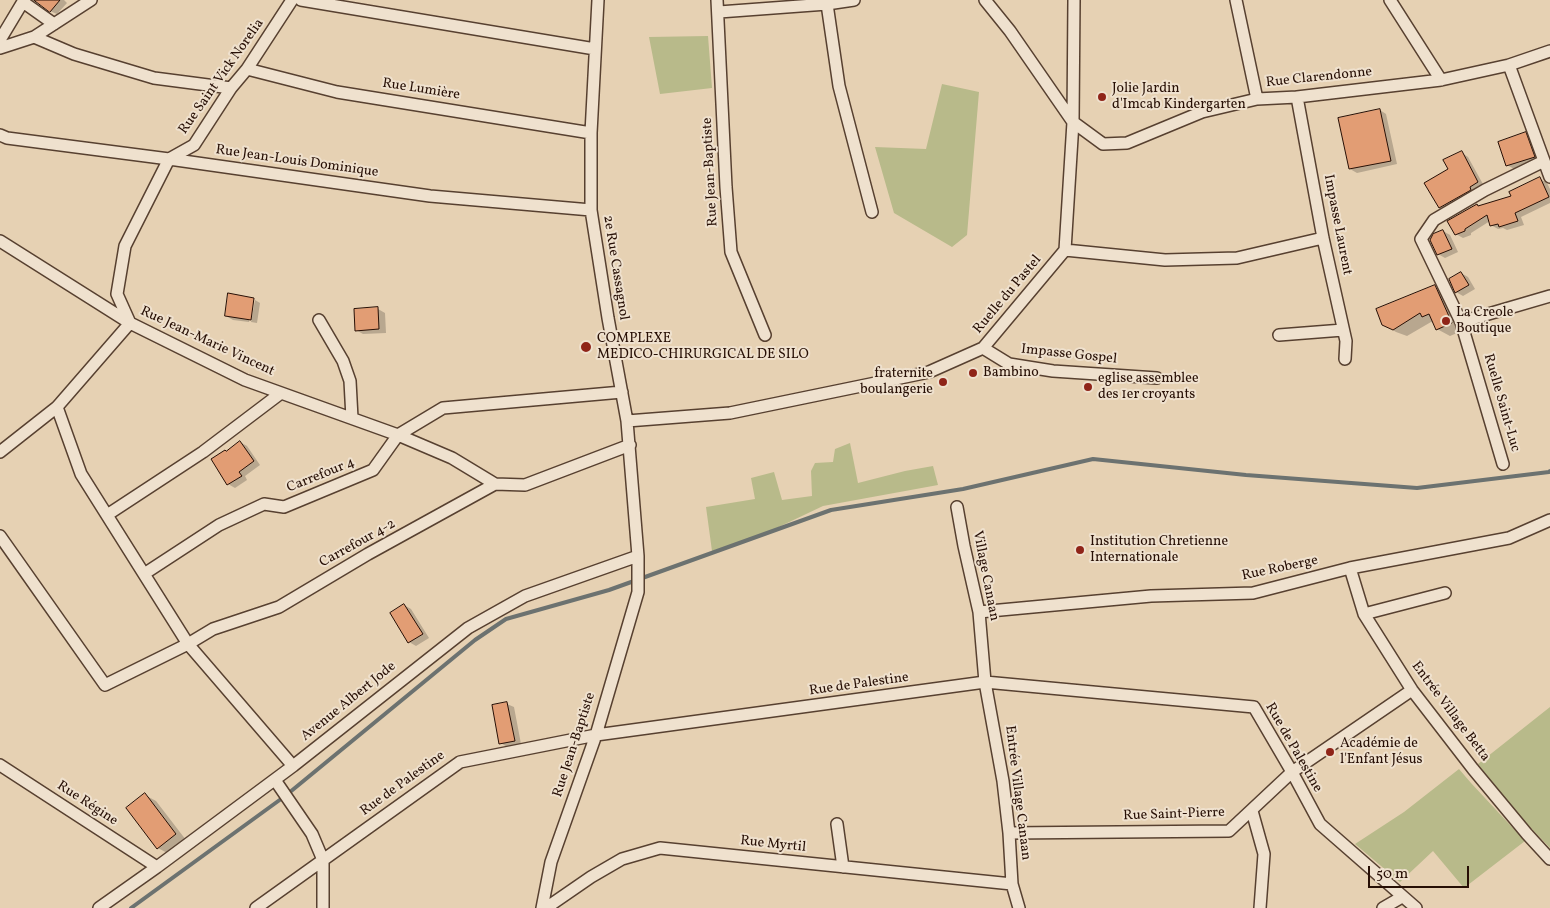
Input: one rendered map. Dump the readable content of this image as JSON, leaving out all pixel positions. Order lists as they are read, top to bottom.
{
  "streets": {
    "street": [
      "Rue Saint Vick Norelia",
      "Rue Clarendonne",
      "Rue Lumière",
      "Rue Jean-Louis Dominique",
      "Rue Jean-Baptiste",
      "Impasse Laurent",
      "2e Rue Cassagnol",
      "Ruelle du Pastel",
      "Rue Jean-Marie Vincent",
      "Impasse Gospel",
      "Ruelle Saint-Luc",
      "Carrefour 4",
      "Carrefour 4-2",
      "Rue Roberge",
      "Village Canaan",
      "Rue de Palestine",
      "Avenue Albert Jode",
      "Entrée Village Betta",
      "Entrée Village Canaan",
      "Rue Régine",
      "Rue Saint-Pierre",
      "Rue Myrtil"
    ]
  },
  "crossings": [
    ["Rue Saint Vick Norelia", "Rue Lumière"],
    ["Rue Saint Vick Norelia", "Rue Jean-Louis Dominique"],
    ["Rue Clarendonne", "Impasse Laurent"],
    ["Rue Lumière", "2e Rue Cassagnol"],
    ["Rue Jean-Louis Dominique", "2e Rue Cassagnol"],
    ["Rue Jean-Baptiste", "2e Rue Cassagnol"],
    ["Rue Jean-Baptiste", "Rue de Palestine"],
    ["Rue Jean-Baptiste", "Rue Myrtil"],
    ["2e Rue Cassagnol", "Ruelle du Pastel"],
    ["2e Rue Cassagnol", "Carrefour 4"],
    ["2e Rue Cassagnol", "Avenue Albert Jode"],
    ["Ruelle du Pastel", "Impasse Gospel"],
    ["Rue Jean-Marie Vincent", "Carrefour 4"],
    ["Rue Jean-Marie Vincent", "Carrefour 4-2"],
    ["Rue Roberge", "Village Canaan"],
    ["Rue Roberge", "Entrée Village Betta"],
    ["Village Canaan", "Rue de Palestine"],
    ["Village Canaan", "Entrée Village Canaan"],
    ["Rue de Palestine", "Entrée Village Canaan"],
    ["Rue de Palestine", "Rue Saint-Pierre"],
    ["Avenue Albert Jode", "Rue Régine"],
    ["Entrée Village Betta", "Rue Saint-Pierre"],
    ["Entrée Village Canaan", "Rue Saint-Pierre"],
    ["Entrée Village Canaan", "Rue Myrtil"]
  ],
  "places": [
    "Jolie Jardin d'Imcab Kindergarten",
    "La Creole Boutique",
    "COMPLEXE MEDICO-CHIRURGICAL DE SILO",
    "Bambino",
    "fraternite boulangerie",
    "eglise assemblee des 1er croyants",
    "Institution Chretienne Internationale",
    "Académie de l'Enfant Jésus"
  ],
  "scale_bar": "50 m"
}
